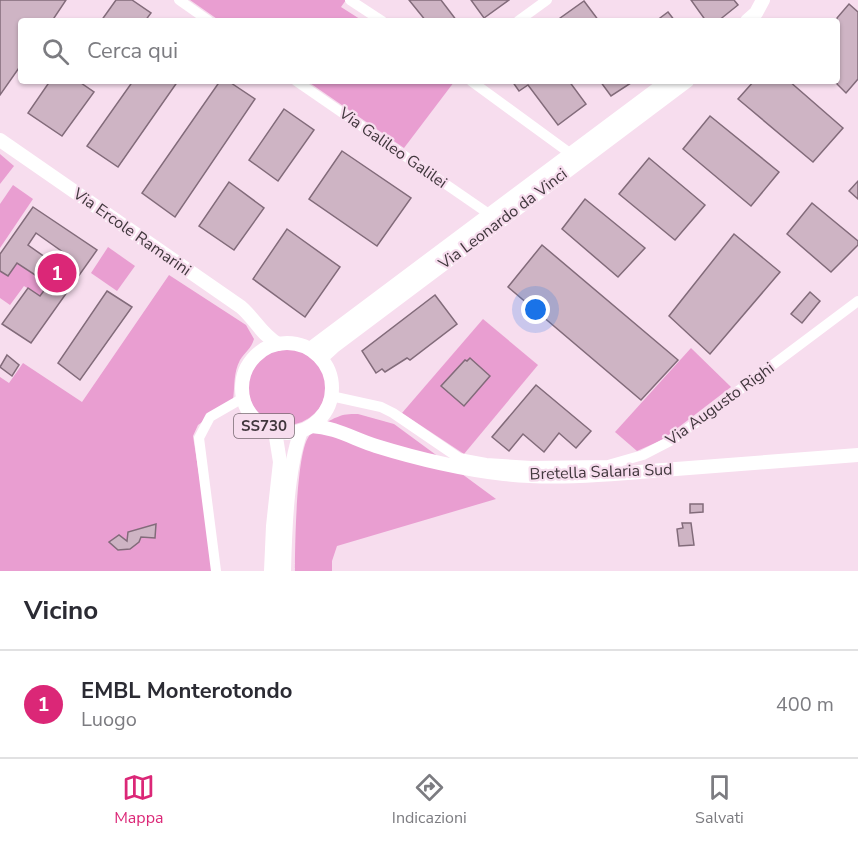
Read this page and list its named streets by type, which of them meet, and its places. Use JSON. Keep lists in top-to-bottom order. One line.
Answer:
{"streets":{"main road":["Via Leonardo da Vinci","Via Ercole Ramarini","SS730","Bretella Salaria Sud"],"street":["Via Galileo Galilei","Via Augusto Righi"]},"crossings":[["Via Galileo Galilei","Via Leonardo da Vinci"],["Via Leonardo da Vinci","Via Ercole Ramarini"],["Via Leonardo da Vinci","Via Augusto Righi"],["Via Leonardo da Vinci","SS730"],["Via Leonardo da Vinci","Bretella Salaria Sud"],["Via Ercole Ramarini","Via Augusto Righi"],["Via Ercole Ramarini","SS730"],["Via Ercole Ramarini","Bretella Salaria Sud"],["Via Augusto Righi","SS730"],["Via Augusto Righi","Bretella Salaria Sud"],["SS730","Bretella Salaria Sud"]],"page":{"search":"Cerca qui","pins":"1","heading":"Vicino","list":[{"mark":"1","name":"EMBL Monterotondo","note":"Luogo","value":"400 m"}],"nav":["Mappa","Indicazioni","Salvati"]}}
